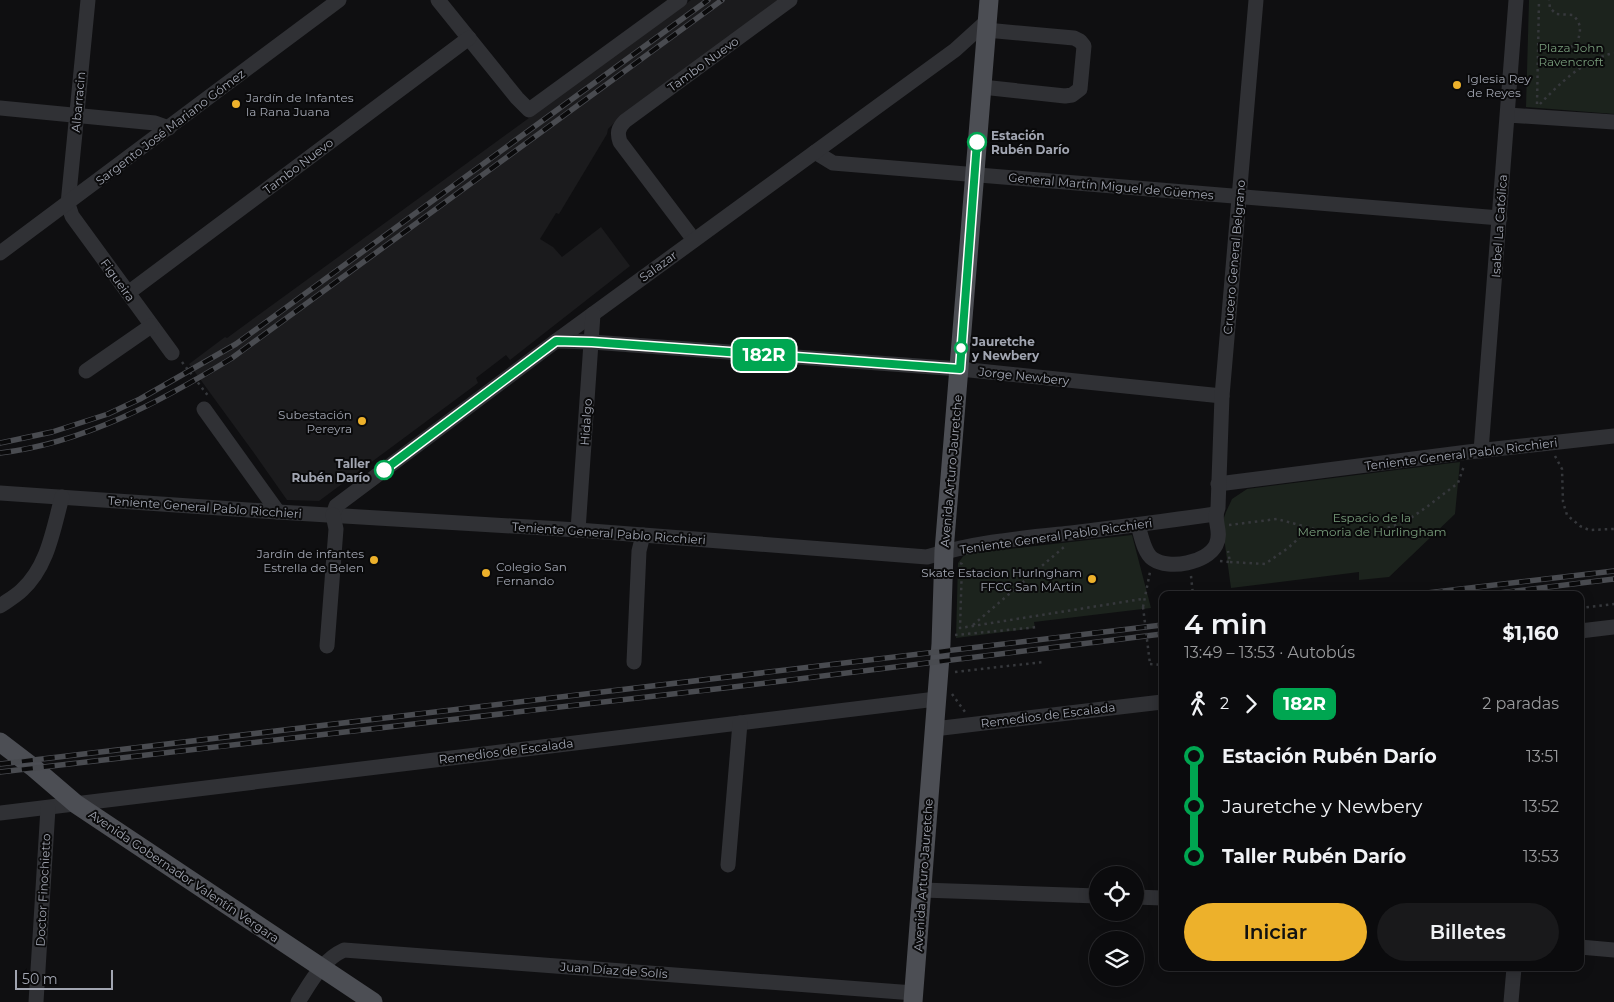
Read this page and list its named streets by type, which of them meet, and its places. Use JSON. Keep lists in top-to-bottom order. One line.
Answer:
{"streets":{"main road":["Avenida Arturo Jauretche","Avenida Gobernador Valentín Vergara"],"street":["Tambo Nuevo","Albarracin","Sargento José Mariano Gómez","General Martín Miguel de Güemes","Isabel La Católica","Crucero General Belgrano","Salazar","Figueira","Jorge Newbery","Hidalgo","Teniente General Pablo Ricchieri","Remedios de Escalada","Doctor Finochietto","Juan Díaz de Solís"]},"crossings":[["Tambo Nuevo","Salazar"],["Tambo Nuevo","Figueira"],["Albarracin","Sargento José Mariano Gómez"],["Albarracin","Figueira"],["Sargento José Mariano Gómez","Figueira"],["General Martín Miguel de Güemes","Isabel La Católica"],["General Martín Miguel de Güemes","Crucero General Belgrano"],["General Martín Miguel de Güemes","Salazar"],["General Martín Miguel de Güemes","Avenida Arturo Jauretche"],["Isabel La Católica","Teniente General Pablo Ricchieri"],["Crucero General Belgrano","Jorge Newbery"],["Crucero General Belgrano","Teniente General Pablo Ricchieri"],["Salazar","Jorge Newbery"],["Salazar","Hidalgo"],["Salazar","Teniente General Pablo Ricchieri"],["Salazar","Avenida Arturo Jauretche"],["Jorge Newbery","Hidalgo"],["Jorge Newbery","Avenida Arturo Jauretche"],["Hidalgo","Teniente General Pablo Ricchieri"],["Teniente General Pablo Ricchieri","Avenida Arturo Jauretche"],["Avenida Arturo Jauretche","Remedios de Escalada"],["Avenida Arturo Jauretche","Juan Díaz de Solís"],["Remedios de Escalada","Avenida Gobernador Valentín Vergara"],["Remedios de Escalada","Doctor Finochietto"],["Avenida Gobernador Valentín Vergara","Juan Díaz de Solís"]],"parks":["Plaza John Ravencroft","Espacio de la Memoria de Hurlingham"],"places":["Iglesia Rey de Reyes","Jardín de Infantes la Rana Juana","Estación Rubén Darío","Jauretche y Newbery","Subestación Pereyra","Taller Rubén Darío","Jardín de infantes Estrella de Belen","Colegio San Fernando","Skate Estacion Hurlngham FFCC San MArtin"],"lines":["bus line 182R"],"scale_bar":"50 m","page":{"on_map":"182R","heading":["4 min","13:49 – 13:53 · Autobús","$1,160"],"legs":["2","182R","2 paradas"],"list":[{"name":"Estación Rubén Darío","value":"13:51"},{"name":"Jauretche y Newbery","value":"13:52"},{"name":"Taller Rubén Darío","value":"13:53"}],"buttons":["Iniciar","Billetes"],"scale":"50 m"}}
